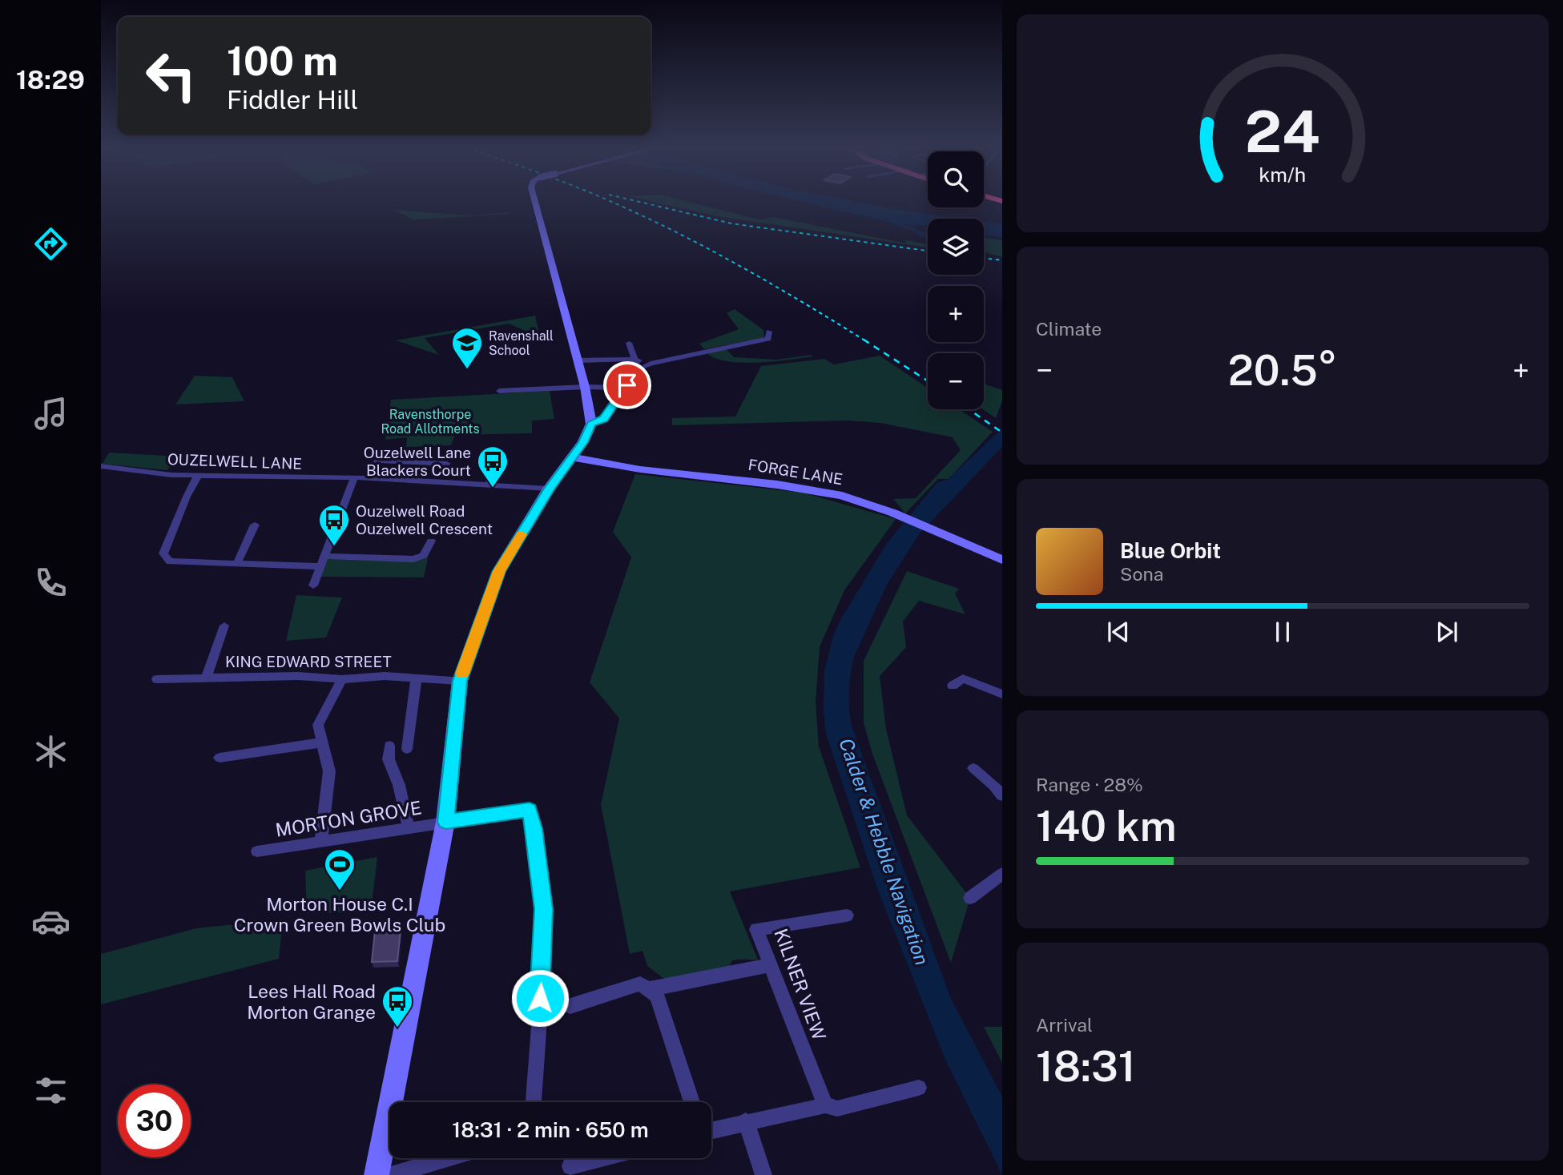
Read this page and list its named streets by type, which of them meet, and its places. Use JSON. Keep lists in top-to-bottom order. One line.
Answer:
{"streets":{"street":["OUZELWELL LANE","FORGE LANE","KING EDWARD STREET","MORTON GROVE","KILNER VIEW"]},"water":["Calder & Hebble Navigation"],"parks":["Ravensthorpe Road Allotments"],"places":{"school or university":["Ravenshall School"],"bus stop":["Ouzelwell Lane Blackers Court","Ouzelwell Road Ouzelwell Crescent","Lees Hall Road Morton Grange"],"sports":["Morton House C.I Crown Green Bowls Club"]},"page":{"tabs":"18:29","turn":["100 m","Fiddler Hill"],"map_buttons":["+","−"],"tile":["Climate",["Range · 28%","140 km"],["Arrival","18:31"]],"heat":["−","20.5°","+"],"song":["Blue Orbit","Sona"],"limit":"30","trip":"18:31 · 2 min · 650 m","gauge":["24","km/h"]}}
